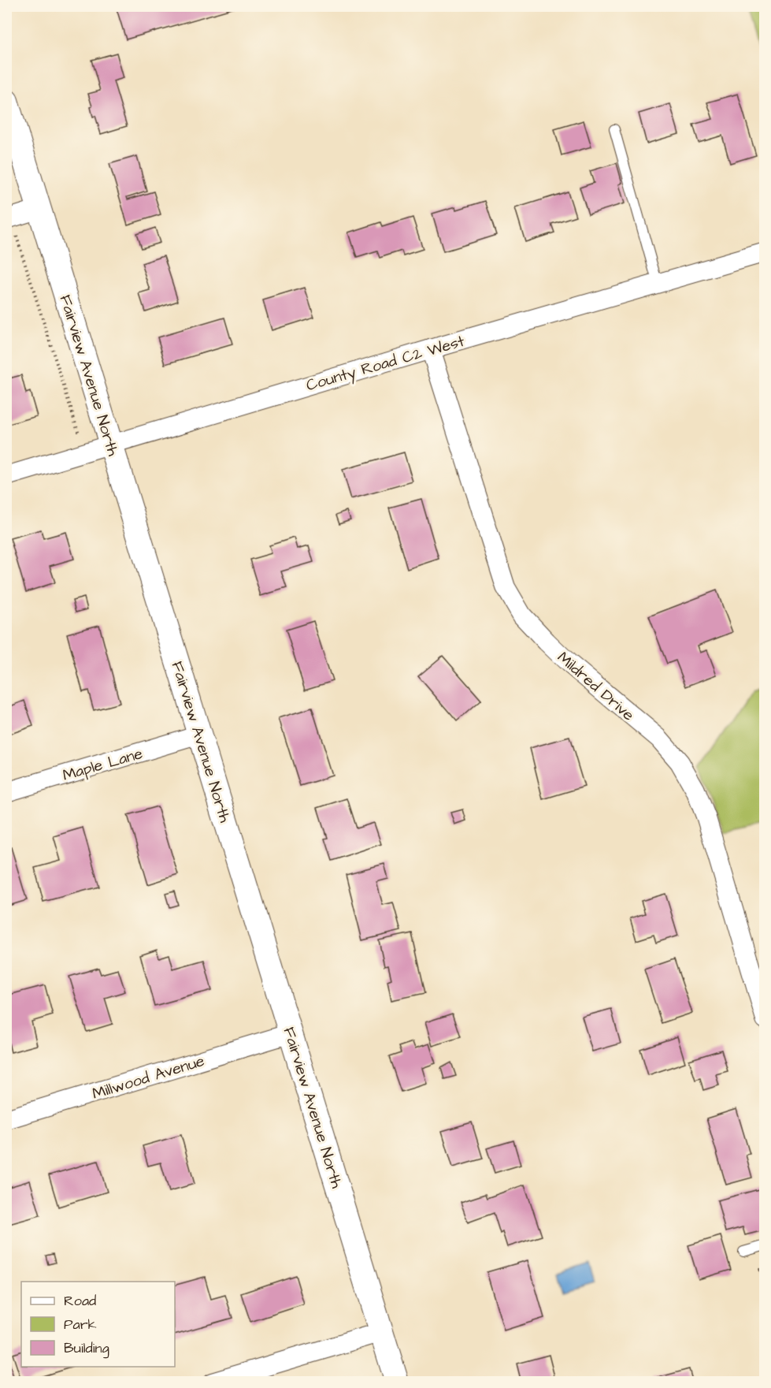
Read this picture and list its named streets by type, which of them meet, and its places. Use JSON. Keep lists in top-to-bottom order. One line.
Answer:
{"streets":{"street":["County Road C2 West","Fairview Avenue North","Mildred Drive","Maple Lane","Millwood Avenue"]},"crossings":[["County Road C2 West","Fairview Avenue North"],["County Road C2 West","Mildred Drive"],["Fairview Avenue North","Maple Lane"],["Fairview Avenue North","Millwood Avenue"]],"legend":["Road","Park","Building"]}
